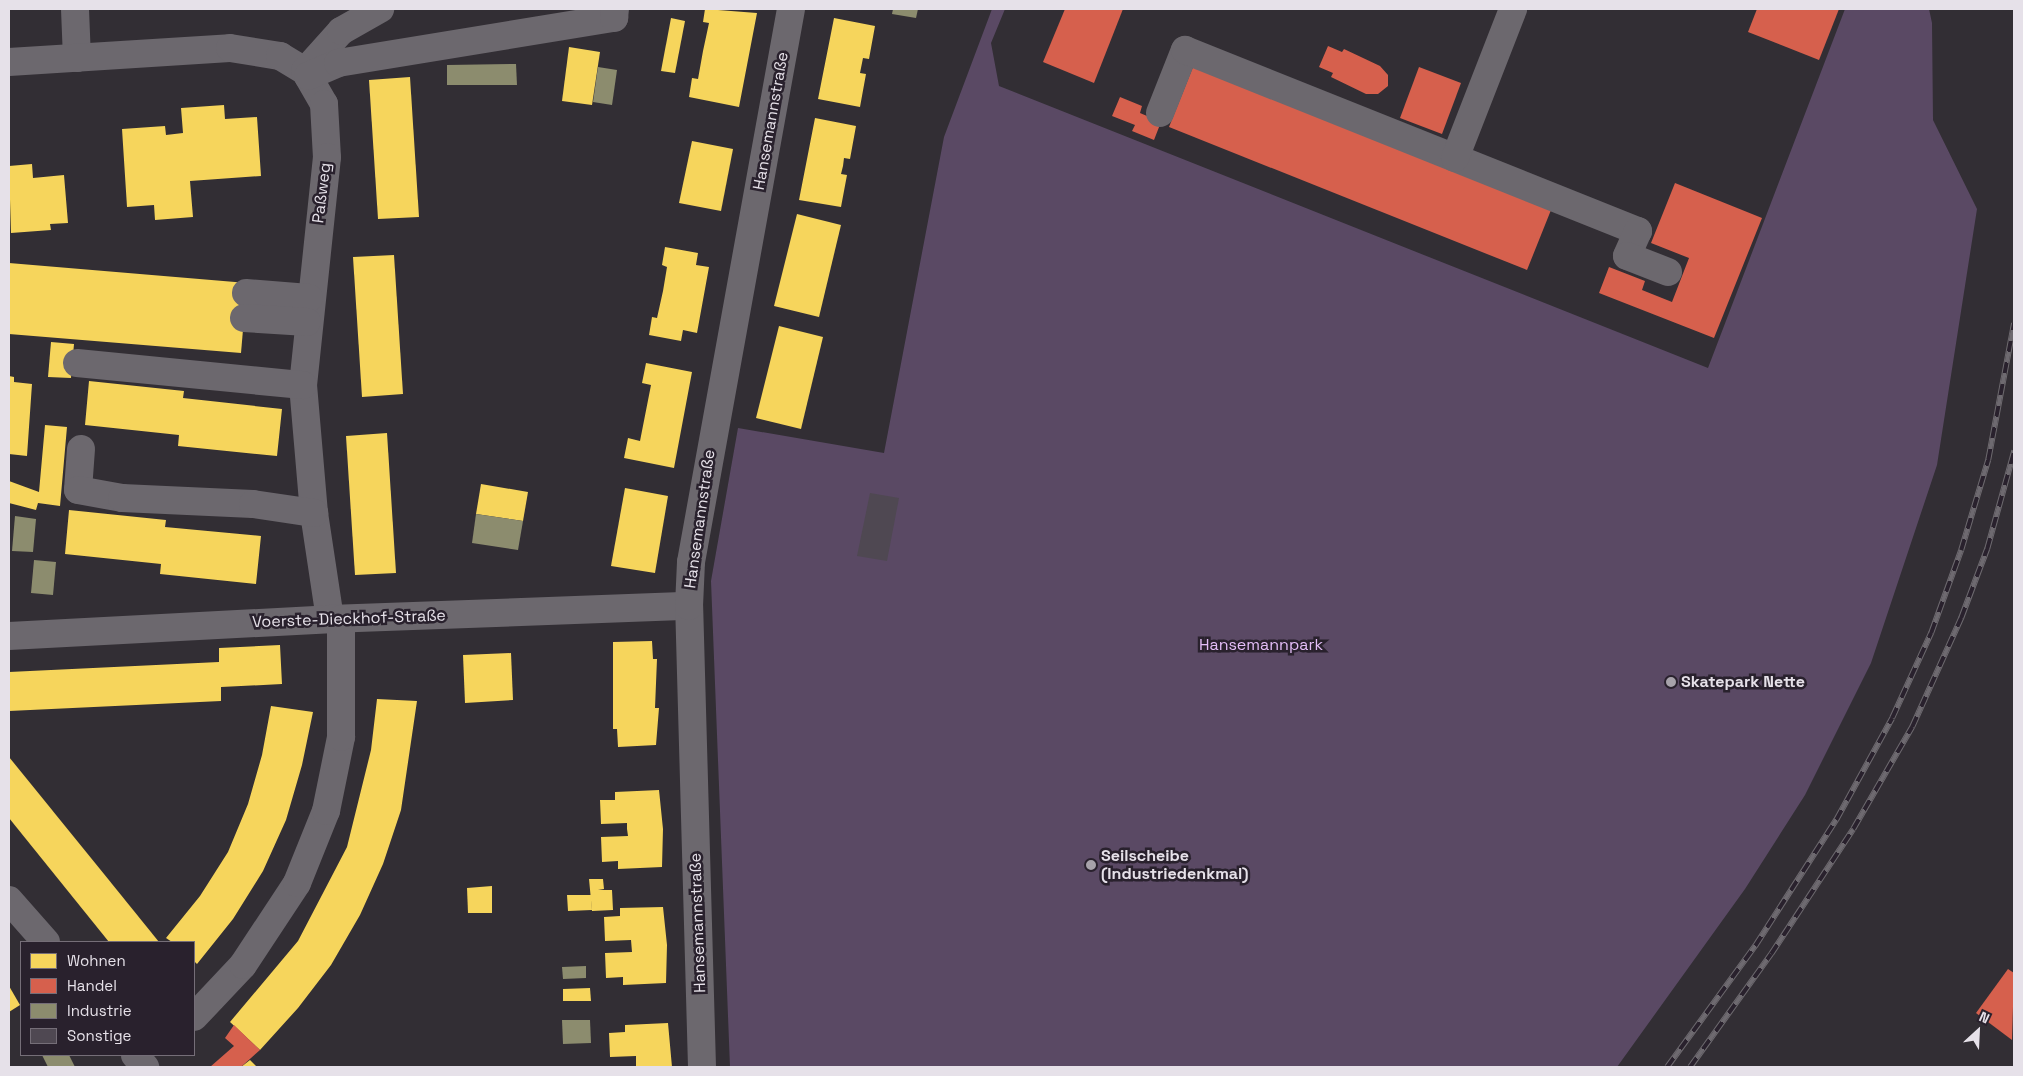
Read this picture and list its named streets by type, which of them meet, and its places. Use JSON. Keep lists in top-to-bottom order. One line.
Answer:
{"streets":{"street":["Hansemannstraße","Paßweg","Voerste-Dieckhof-Straße"]},"crossings":[["Hansemannstraße","Voerste-Dieckhof-Straße"],["Paßweg","Voerste-Dieckhof-Straße"]],"parks":["Hansemannpark"],"places":["Skatepark Nette","Seilscheibe (Industriedenkmal)"],"legend":["Wohnen","Handel","Industrie","Sonstige"],"north":"top right"}
